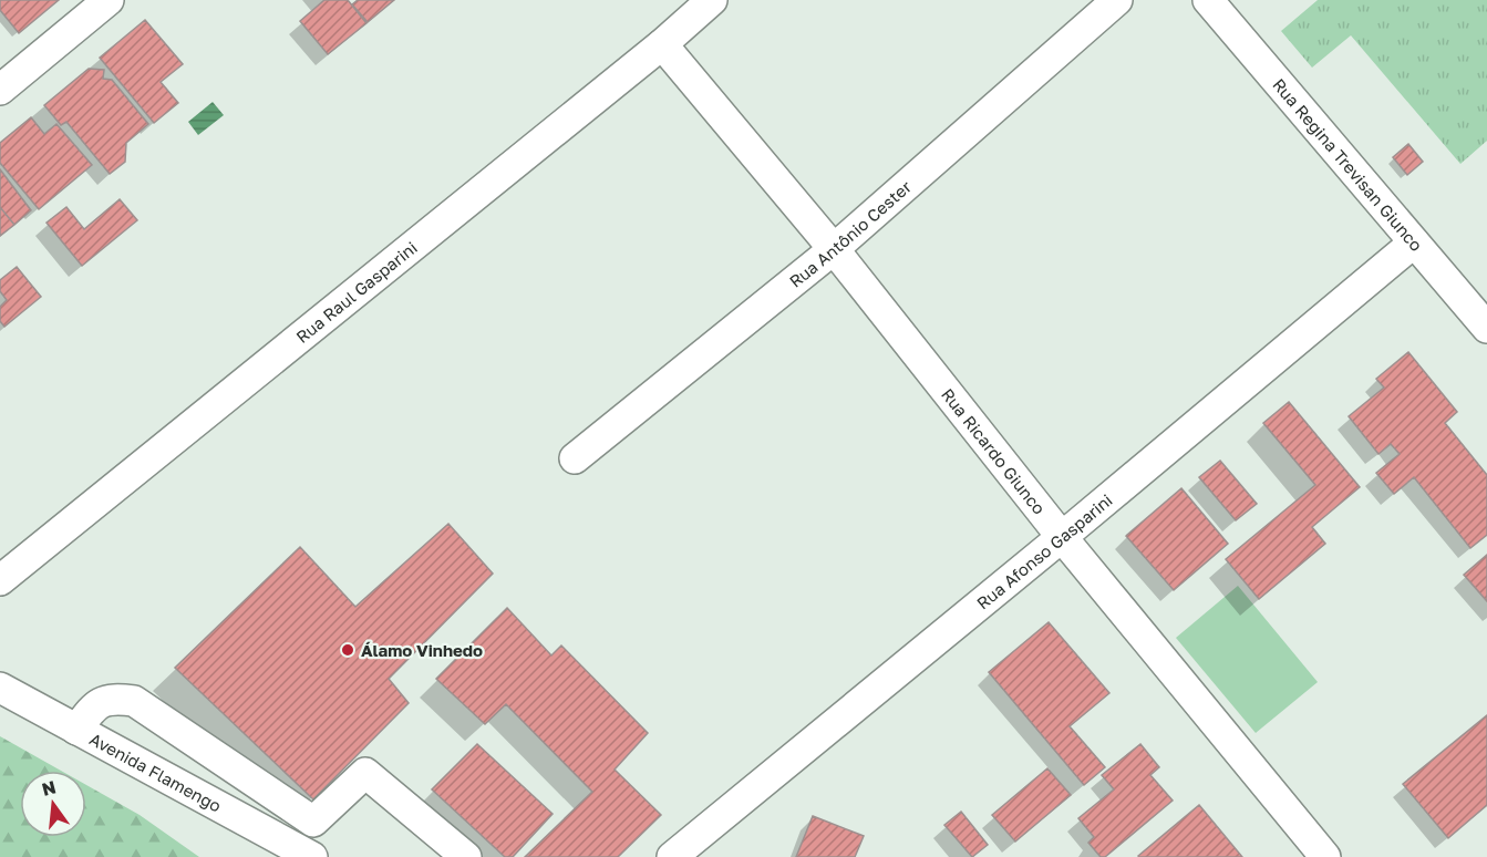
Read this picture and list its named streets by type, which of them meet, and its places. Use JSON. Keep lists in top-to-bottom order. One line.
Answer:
{"streets":{"street":["Rua Regina Trevisan Giunco","Rua Antônio Cester","Rua Raul Gasparini","Rua Ricardo Giunco","Rua Afonso Gasparini","Avenida Flamengo"]},"crossings":[["Rua Regina Trevisan Giunco","Rua Afonso Gasparini"],["Rua Antônio Cester","Rua Ricardo Giunco"],["Rua Raul Gasparini","Rua Ricardo Giunco"],["Rua Ricardo Giunco","Rua Afonso Gasparini"]],"places":["Álamo Vinhedo"],"north":"top"}
